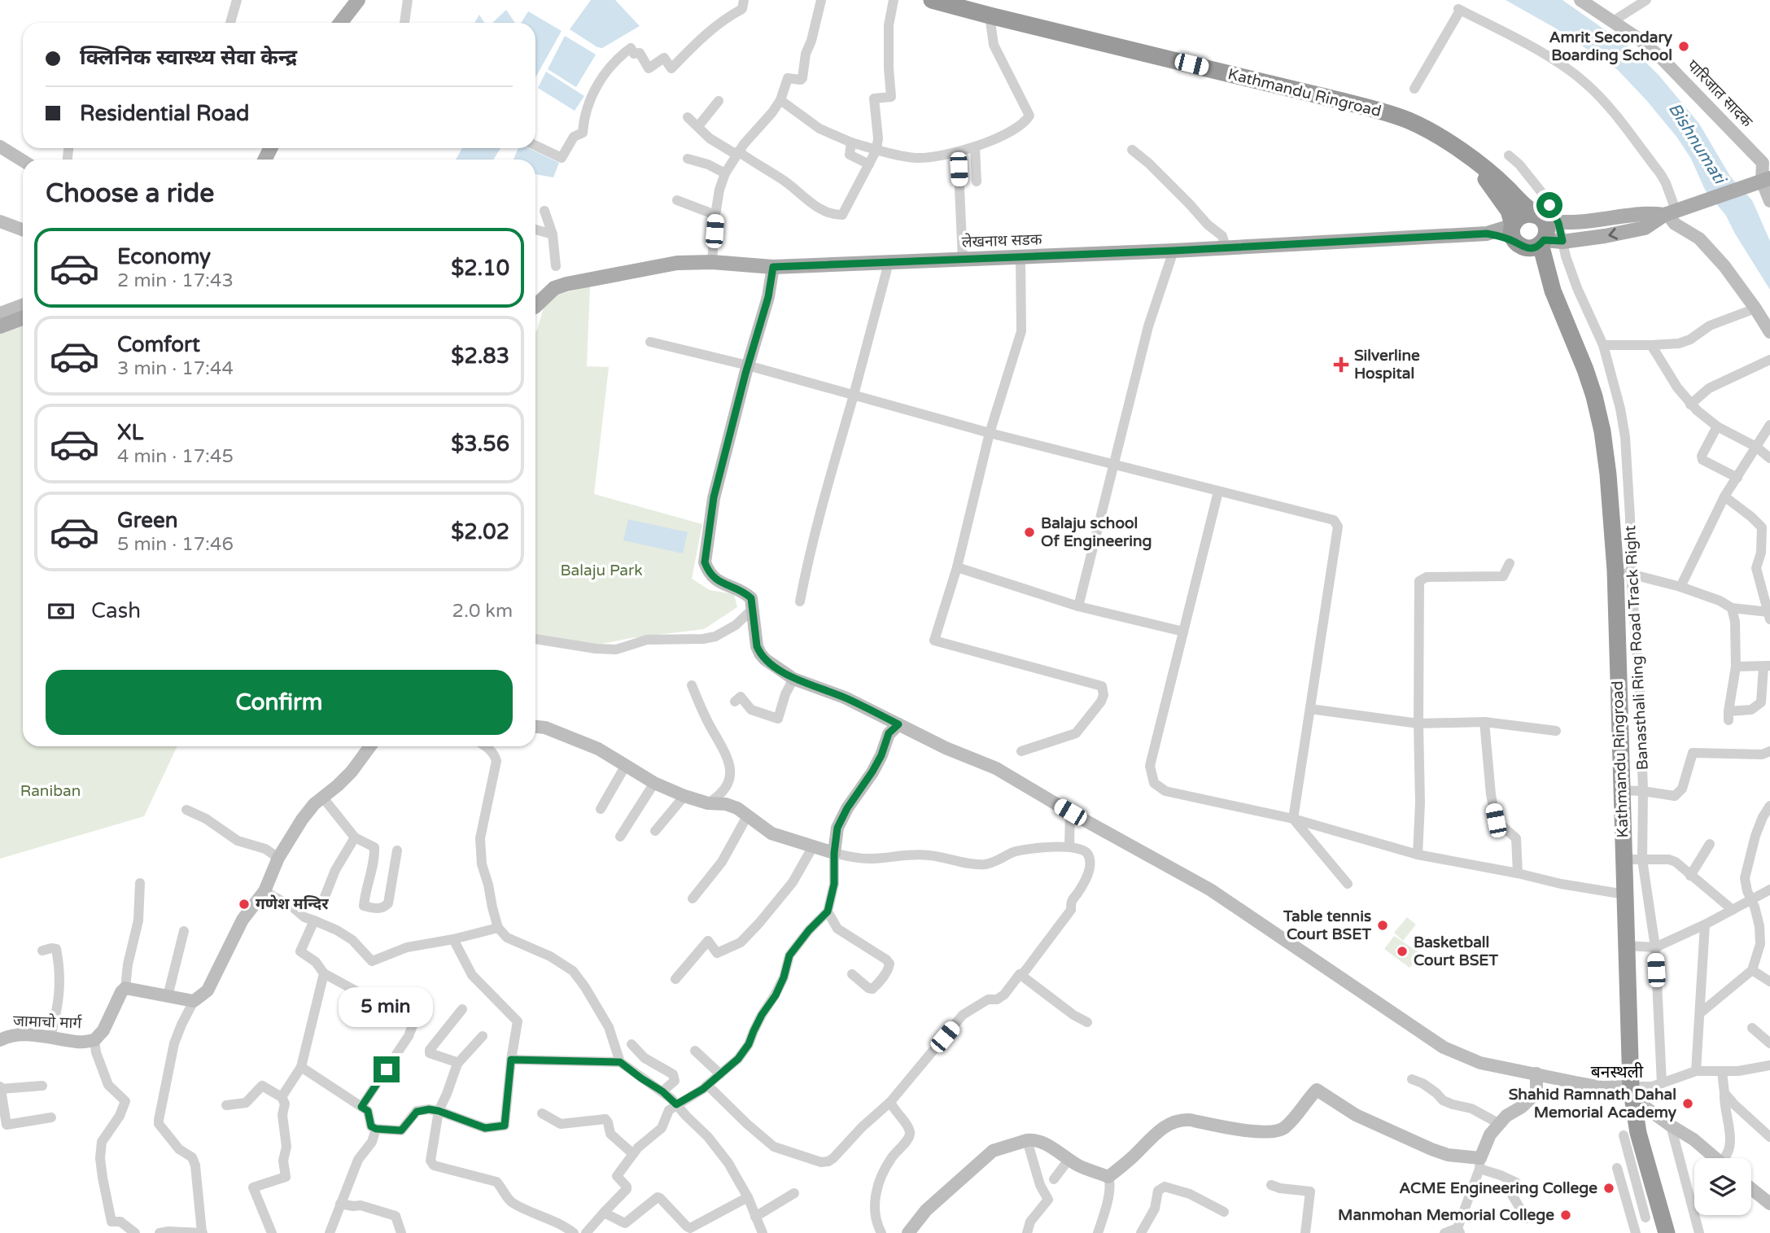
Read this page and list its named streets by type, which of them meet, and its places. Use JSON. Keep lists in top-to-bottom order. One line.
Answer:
{"streets":{"highway":["Kathmandu Ringroad"],"main road":["लेखनाथ सडक"],"street":["पारिजात सादक","Banasthali Ring Road Track Right","जामाचो मार्ग"]},"crossings":[["Kathmandu Ringroad","लेखनाथ सडक"],["Kathmandu Ringroad","Banasthali Ring Road Track Right"],["लेखनाथ सडक","Banasthali Ring Road Track Right"]],"districts":["बनस्थली"],"water":["Bishnumati"],"parks":["Balaju Park","Raniban"],"places":{"other":["Amrit Secondary Boarding School","Balaju school Of Engineering","गणेश मन्दिर","Table tennis Court BSET","Basketball Court BSET","Shahid Ramnath Dahal Memorial Academy","ACME Engineering College","Manmohan Memorial College"],"health":["Silverline Hospital"]},"page":{"banner":["क्लिनिक स्वास्थ्य सेवा केन्द्र","Residential Road"],"heading":"Choose a ride","list":[{"name":"Economy","note":"2 min · 17:43","value":"$2.10"},{"name":"Comfort","note":"3 min · 17:44","value":"$2.83"},{"name":"XL","note":"4 min · 17:45","value":"$3.56"},{"name":"Green","note":"5 min · 17:46","value":"$2.02"}],"pay":["Cash","2.0 km"],"buttons":"Confirm","bubble":"5 min"}}
